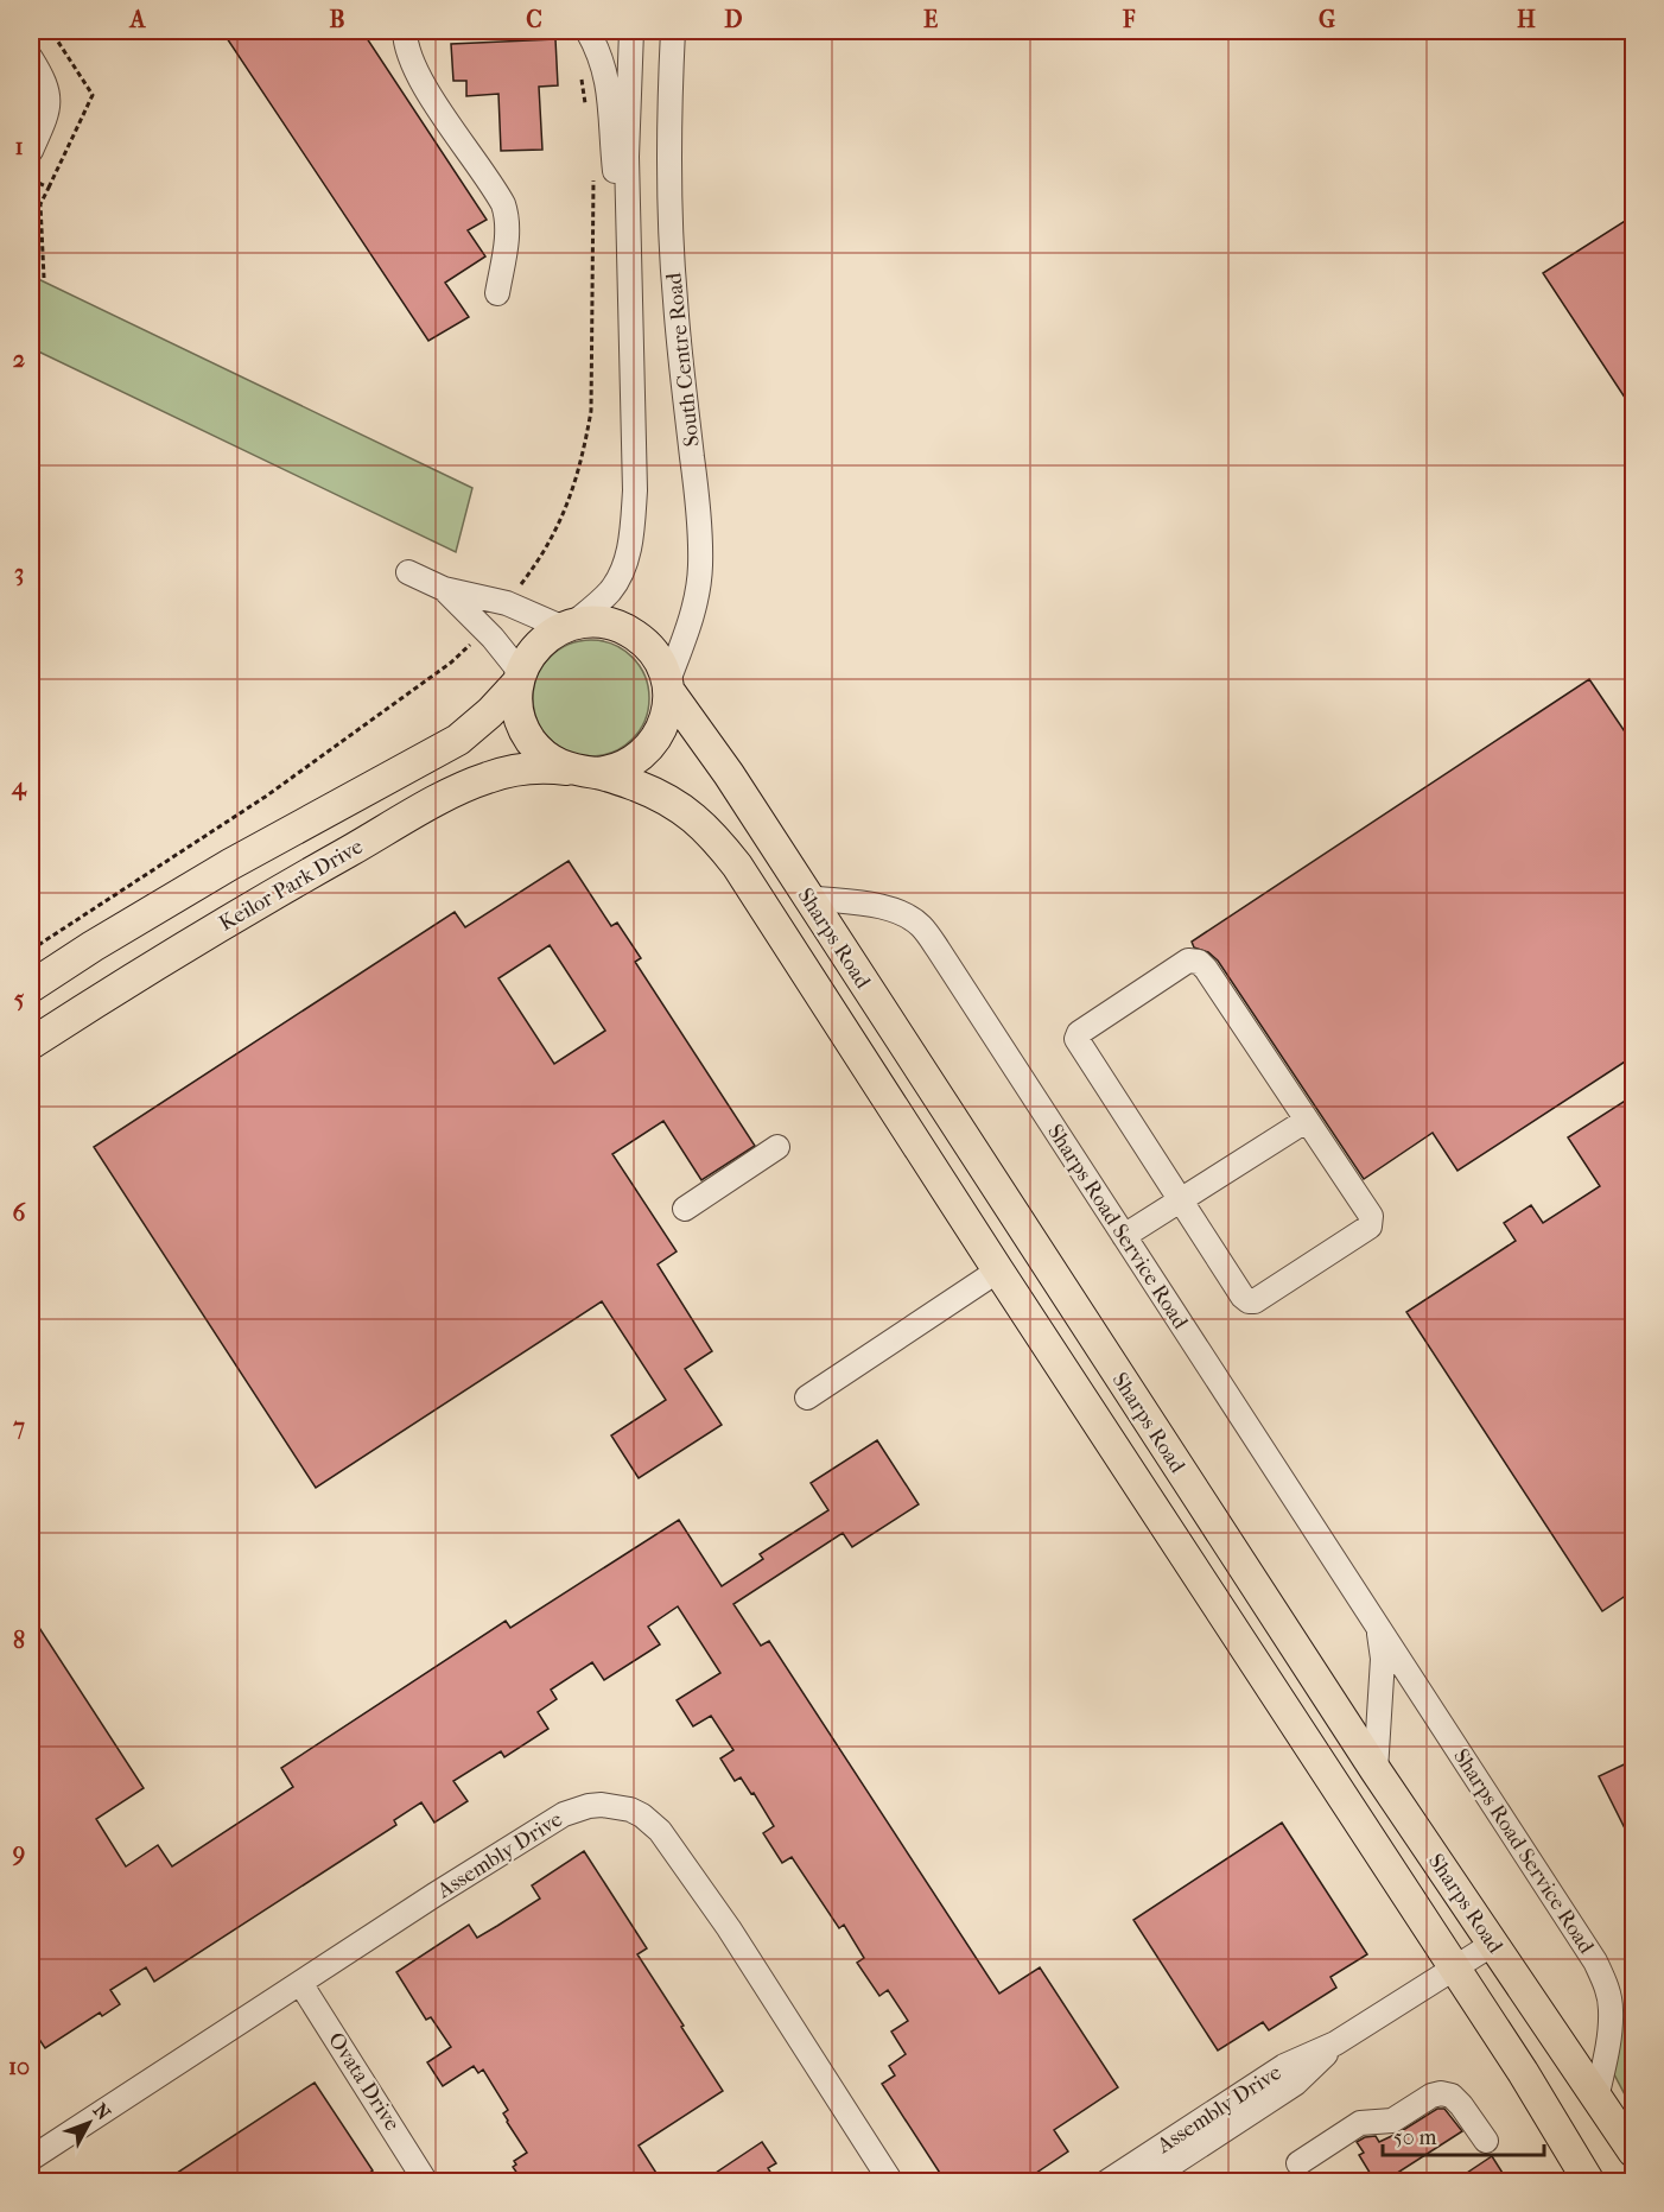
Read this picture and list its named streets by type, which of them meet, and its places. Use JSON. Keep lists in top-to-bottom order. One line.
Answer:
{"streets":{"main road":["Keilor Park Drive","Sharps Road"],"street":["South Centre Road","Sharps Road Service Road","Assembly Drive","Ovata Drive"]},"crossings":[["South Centre Road","Keilor Park Drive"],["South Centre Road","Sharps Road"],["Keilor Park Drive","Sharps Road"],["Sharps Road","Sharps Road Service Road"],["Sharps Road","Assembly Drive"],["Assembly Drive","Ovata Drive"]],"scale_bar":"50 m","north":"top right","grid":{"columns":["A","B","C","D","E","F","G","H"],"rows":["1","2","3","4","5","6","7","8","9","10"]}}
